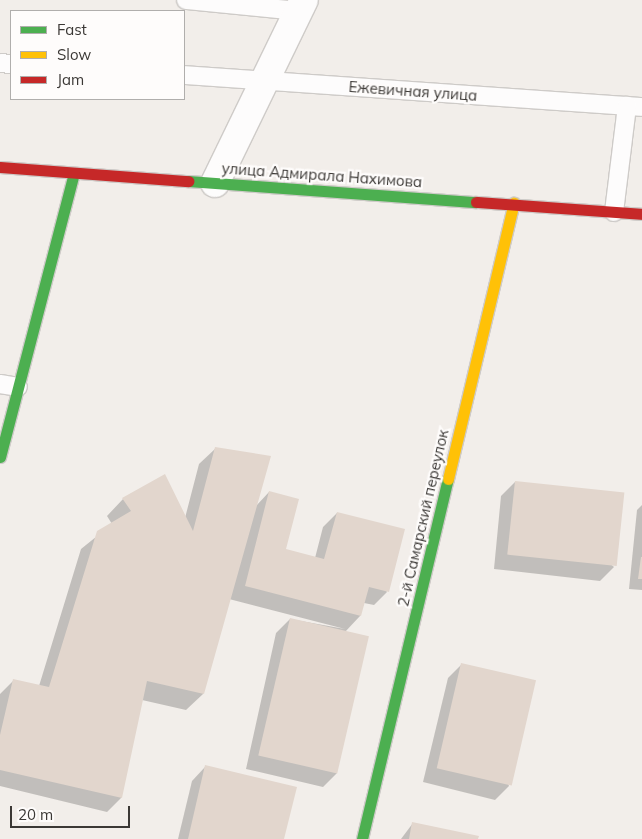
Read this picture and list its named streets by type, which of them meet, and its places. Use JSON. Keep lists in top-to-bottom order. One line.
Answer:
{"streets":{"street":["улица Адмирала Нахимова","2-й Самарский переулок"],"lane":["Ежевичная улица"]},"crossings":[["улица Адмирала Нахимова","2-й Самарский переулок"]],"legend":["Fast","Slow","Jam"],"scale_bar":"20 m"}
